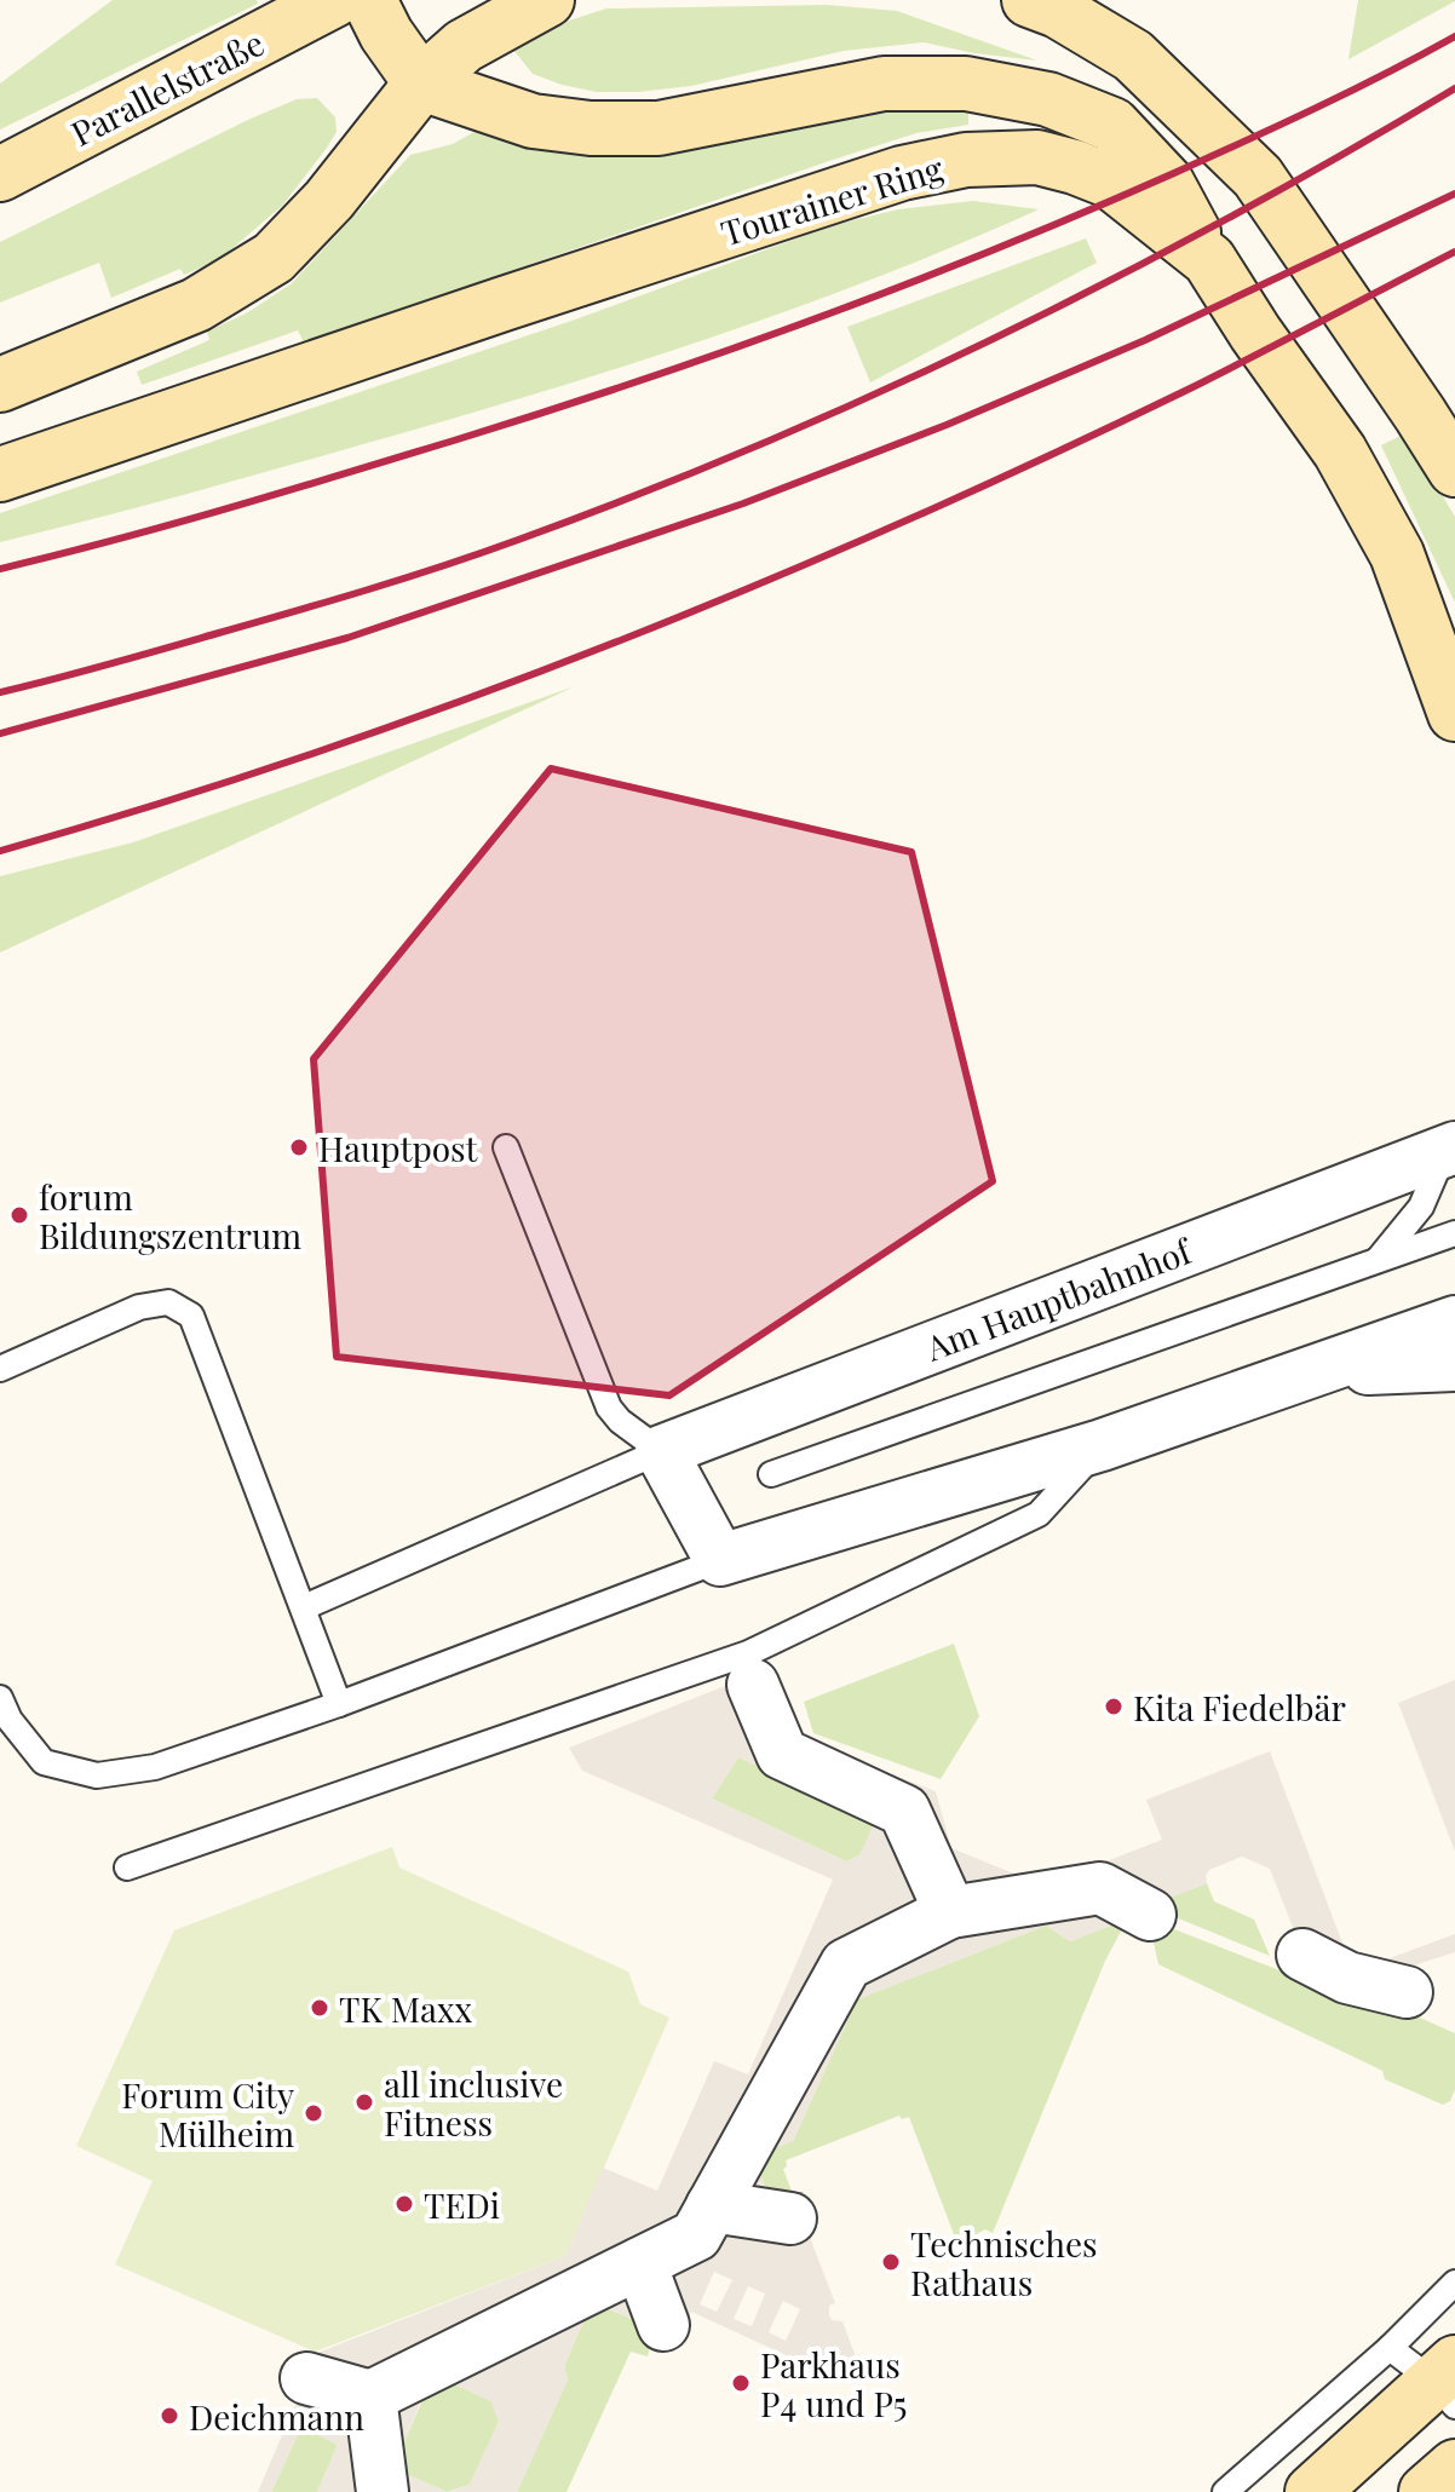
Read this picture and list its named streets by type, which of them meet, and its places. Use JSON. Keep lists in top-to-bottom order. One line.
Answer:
{"streets":{"main road":["Parallelstraße","Tourainer Ring"],"street":["Am Hauptbahnhof"]},"places":["Hauptpost","forum Bildungszentrum","Kita Fiedelbär","TK Maxx","all inclusive Fitness","Forum City Mülheim","TEDi","Technisches Rathaus","Parkhaus P4 und P5","Deichmann"]}
